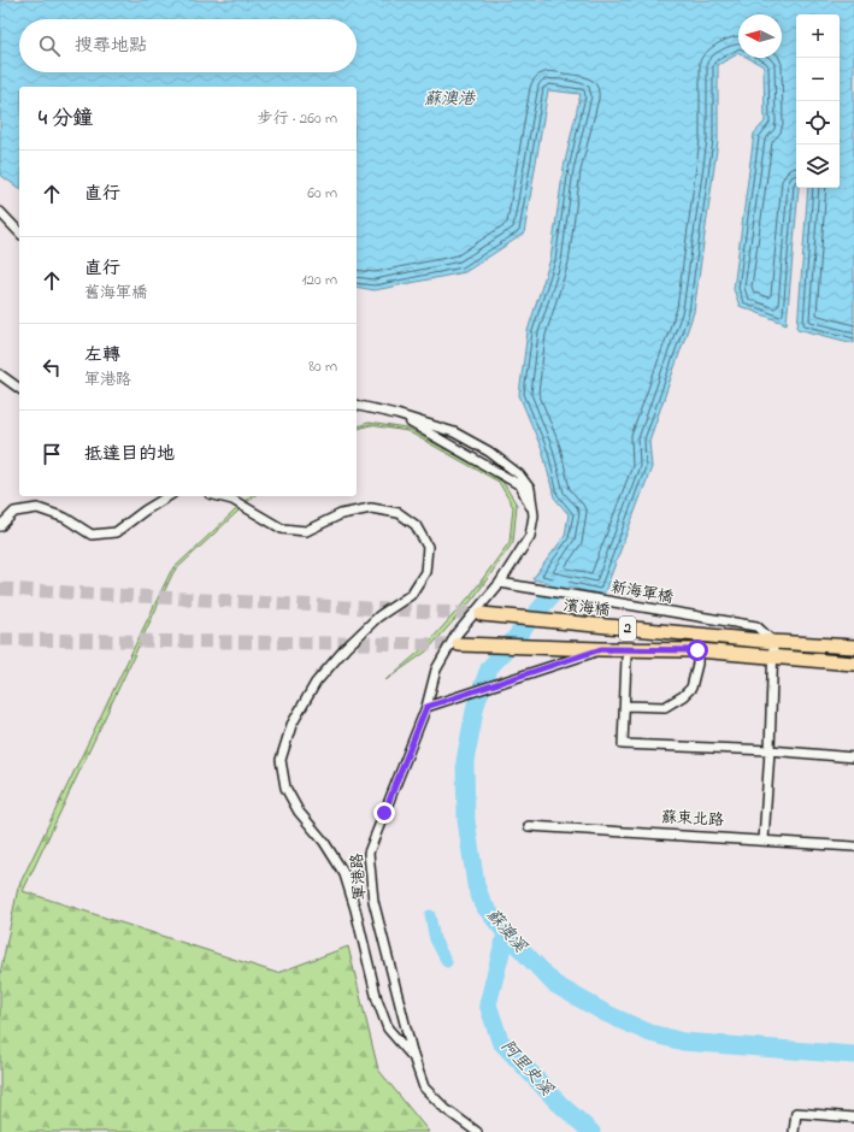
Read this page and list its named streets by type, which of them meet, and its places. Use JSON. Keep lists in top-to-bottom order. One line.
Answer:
{"streets":{"main road":["濱海橋","2"],"street":["新海軍橋","蘇東北路","軍港路"]},"crossings":[["新海軍橋","濱海橋"],["新海軍橋","2"],["新海軍橋","軍港路"],["濱海橋","2"]],"water":["蘇澳港","蘇澳溪","阿里史溪"],"north":"left","page":{"map_buttons":["+","−"],"search":"搜尋地點","heading":["4 分鐘","步行 · 260 m"],"list":[["直行","60 m"],["直行","舊海軍橋","120 m"],["左轉","軍港路","80 m"],"抵達目的地"]}}
